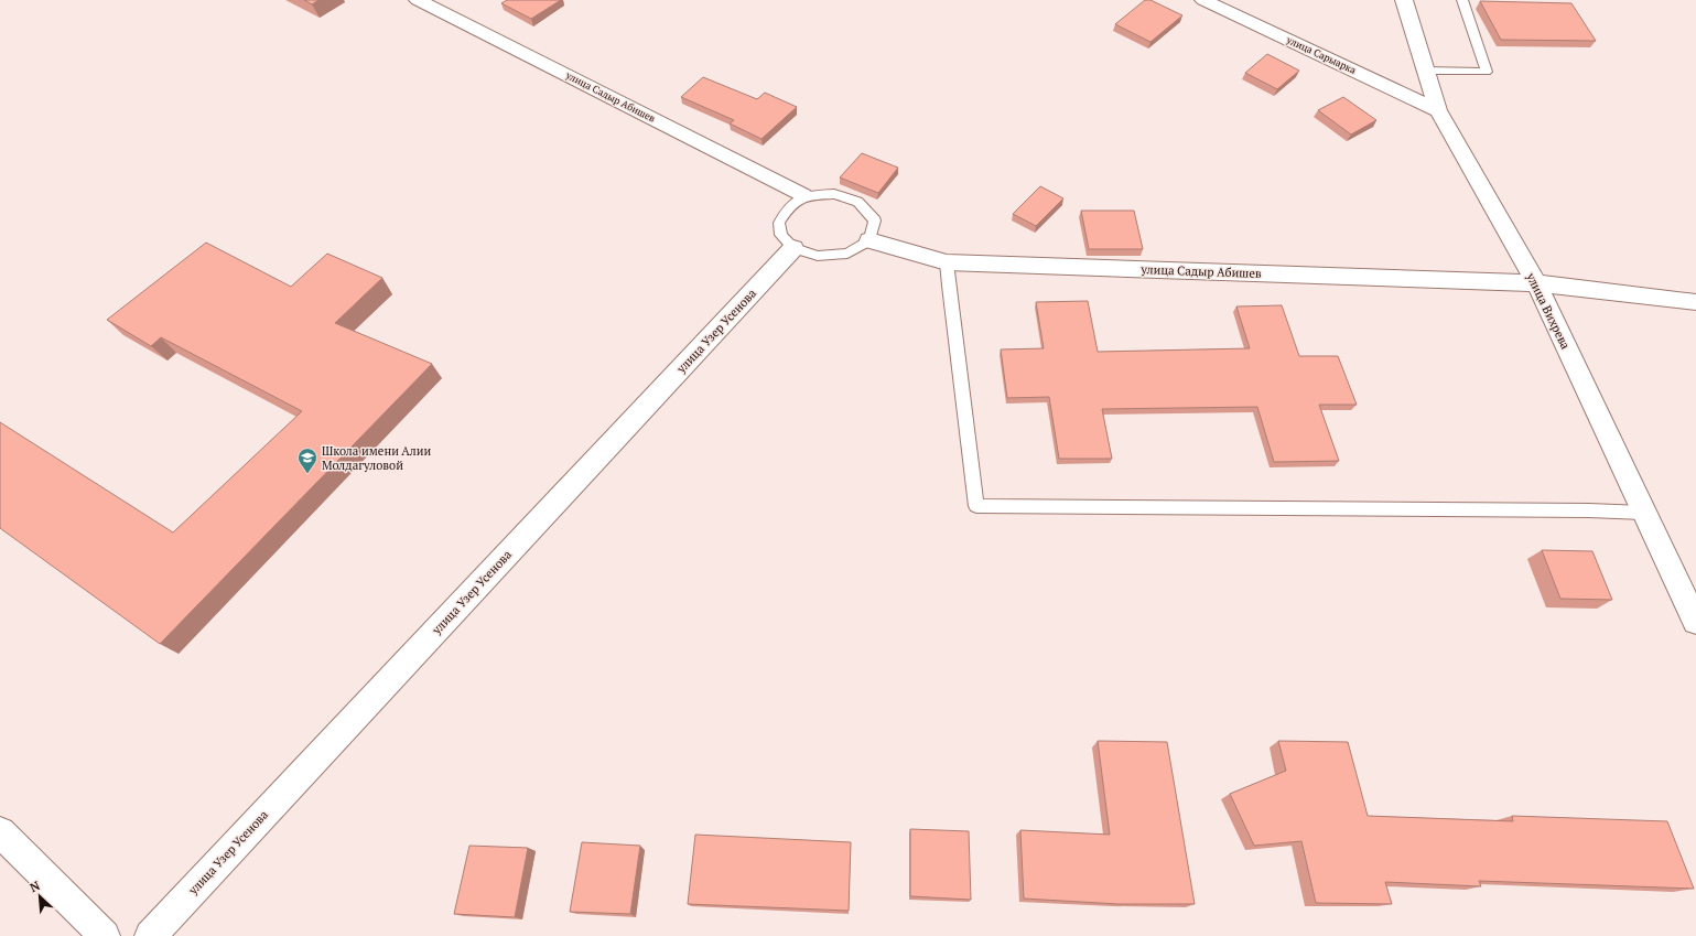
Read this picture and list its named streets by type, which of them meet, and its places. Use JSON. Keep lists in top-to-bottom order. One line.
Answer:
{"streets":{"street":["улица Сарыарка","улица Садыр Абишев","улица Вихрева","улица Узер Усенова"]},"crossings":[["улица Сарыарка","улица Вихрева"],["улица Садыр Абишев","улица Вихрева"],["улица Садыр Абишев","улица Узер Усенова"]],"places":{"school or university":["Школа имени Алии Молдагуловой"]},"north":"top left"}
